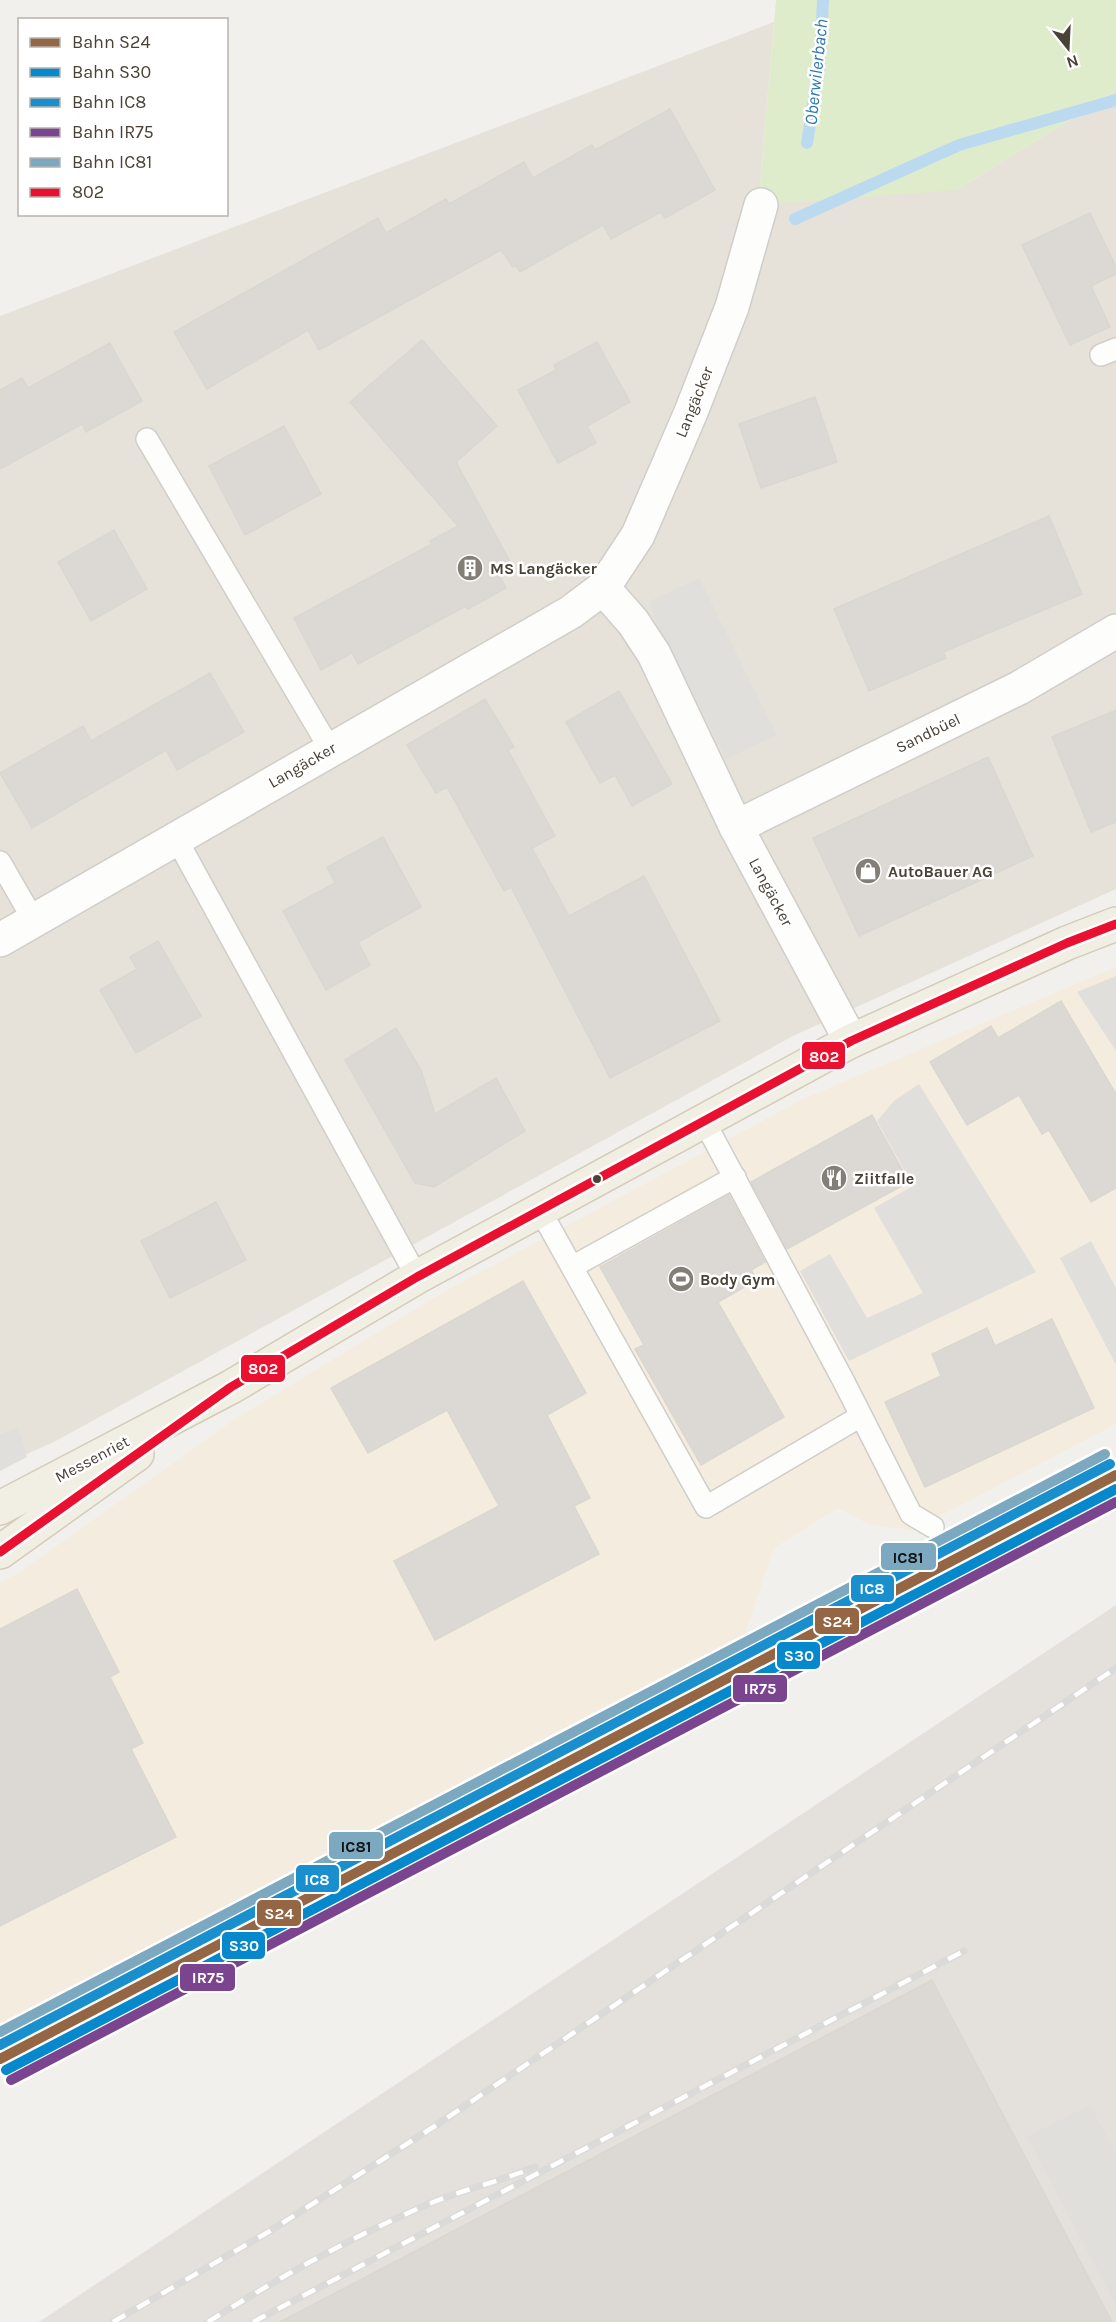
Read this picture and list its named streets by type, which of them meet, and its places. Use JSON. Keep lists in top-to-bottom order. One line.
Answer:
{"streets":{"main road":["Messenriet"],"street":["Langäcker","Sandbüel"]},"crossings":[["Langäcker","Sandbüel"],["Langäcker","Messenriet"]],"water":["Oberwilerbach"],"places":{"building":["MS Langäcker"],"shop":["AutoBauer AG"],"restaurant":["Ziitfalle"],"sports":["Body Gym"]},"lines":["transit line 802","rail line IC81","rail line IC8","rail line S24","rail line S30","rail line IR75"],"legend":["Bahn S24","Bahn S30","Bahn IC8","Bahn IR75","Bahn IC81","802"],"north":"bottom"}
